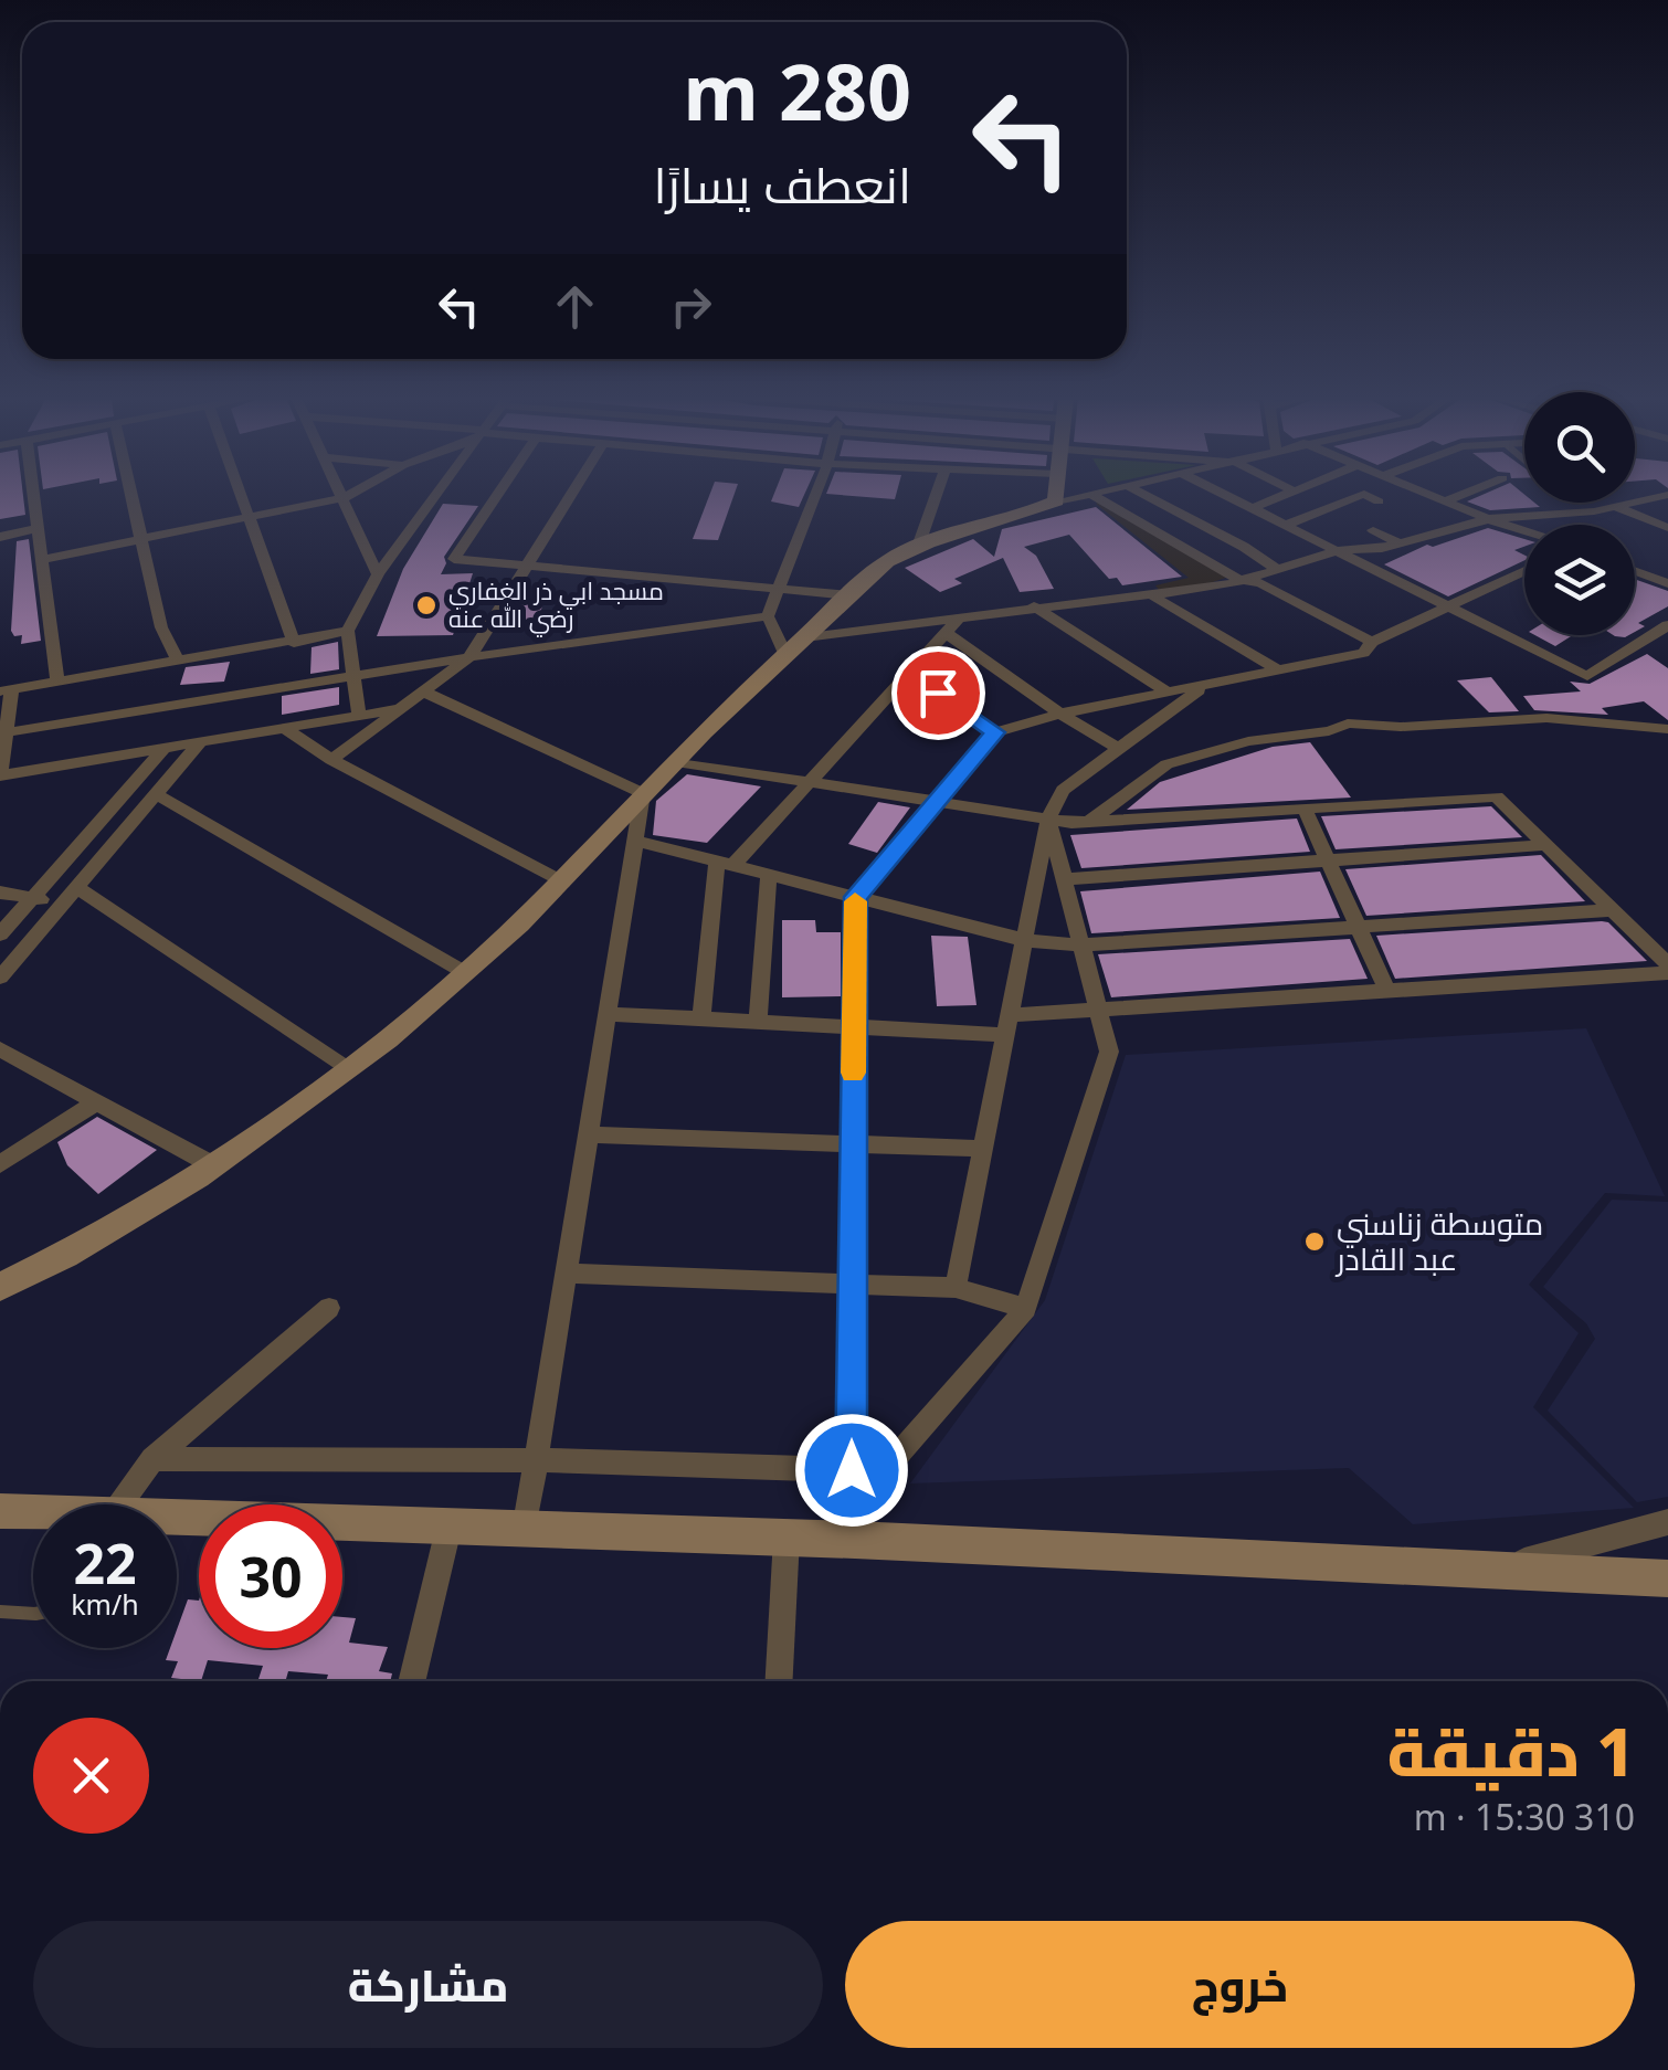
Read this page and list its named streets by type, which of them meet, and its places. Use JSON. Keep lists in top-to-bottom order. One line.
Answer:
{"places":["مسجد ابي ذر الغفاري رضي الله عنه","متوسطة زناسني عبد القادر"],"page":{"turn":["280 m","انعطف يسارًا"],"speed":"22 km/h","limit":"30","heading":["1 دقيقة","310 m · 15:30"],"buttons":["خروج","مشاركة"]}}
